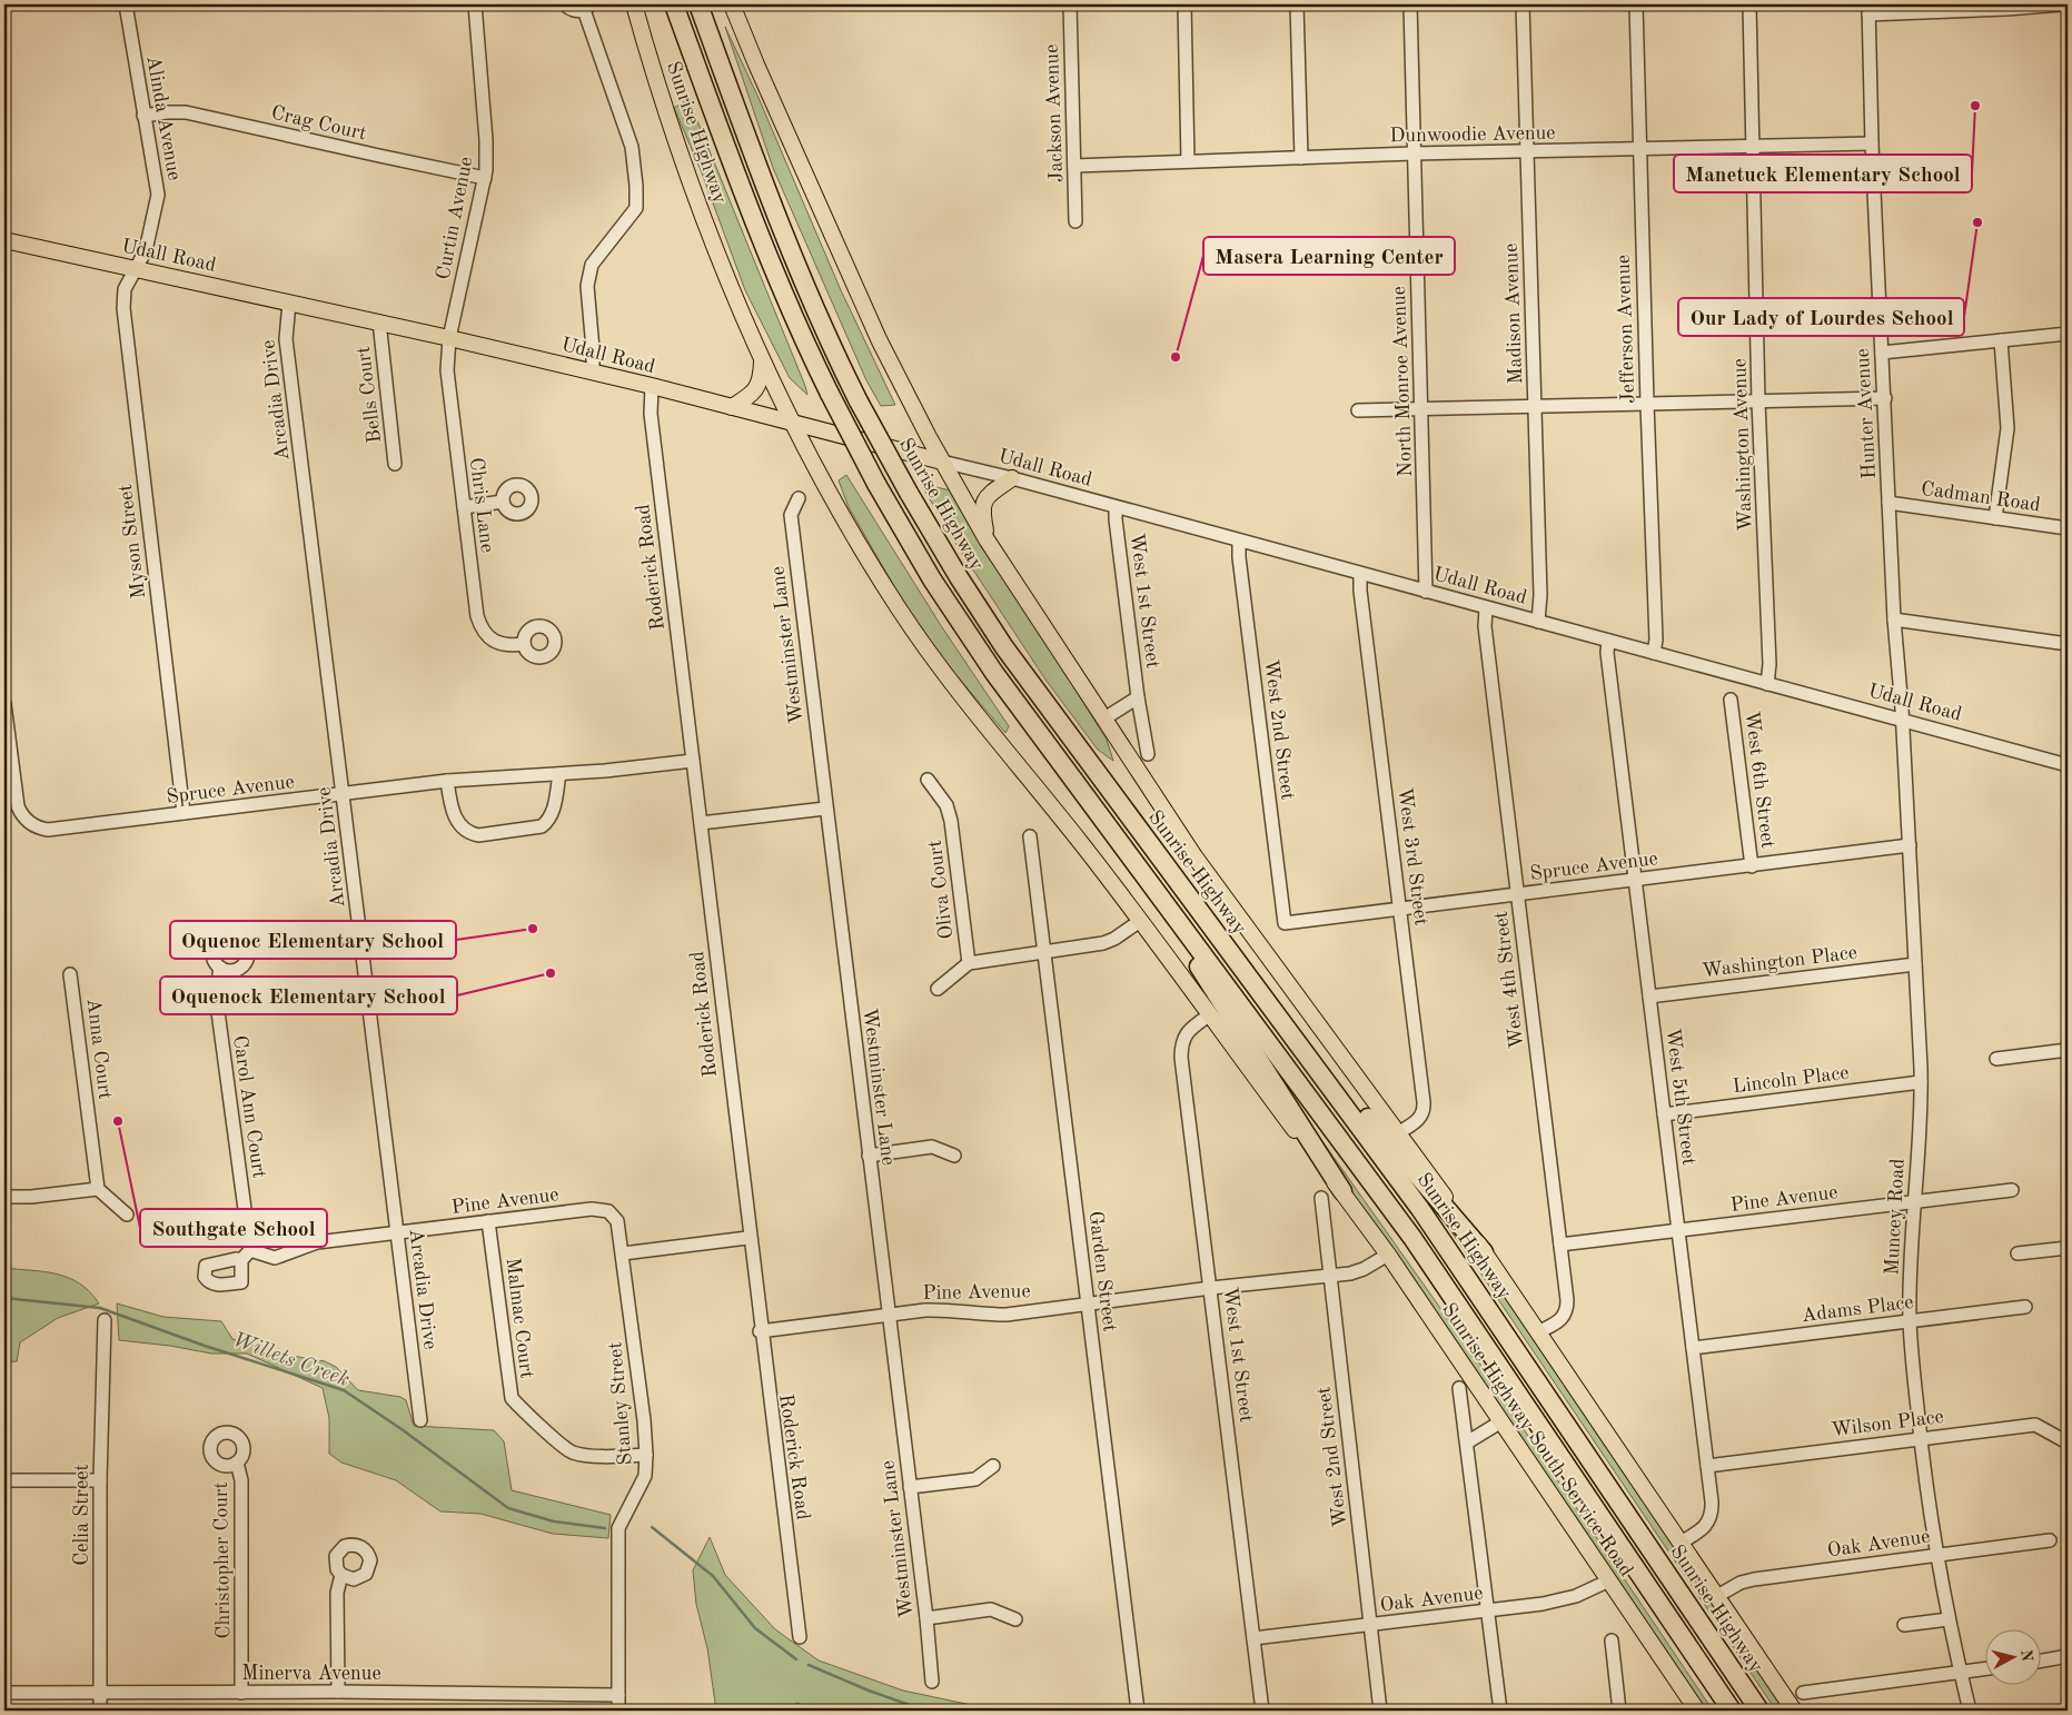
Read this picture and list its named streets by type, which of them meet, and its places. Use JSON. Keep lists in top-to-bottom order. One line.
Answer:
{"streets":{"highway":["Sunrise Highway"],"main road":["Udall Road","Sunrise Highway South Service Road"],"street":["Jackson Avenue","Alinda Avenue","Crag Court","Dunwoodie Avenue","Curtin Avenue","Madison Avenue","Jefferson Avenue","North Monroe Avenue","Bells Court","Arcadia Drive","Hunter Avenue","Washington Avenue","Cadman Road","Chris Lane","Myson Street","Roderick Road","West 1st Street","Westminster Lane","West 2nd Street","West 6th Street","Spruce Avenue","West 3rd Street","Oliva Court","Washington Place","West 4th Street","Anna Court","Lincoln Place","West 5th Street","Carol Ann Court","Pine Avenue","Muncey Road","Garden Street","Adams Place","Malmac Court","Stanley Street","Wilson Place","Celia Street","Oak Avenue","Christopher Court","Minerva Avenue"]},"crossings":[["Jackson Avenue","Dunwoodie Avenue"],["Alinda Avenue","Crag Court"],["Alinda Avenue","Udall Road"],["Alinda Avenue","Myson Street"],["Crag Court","Curtin Avenue"],["Sunrise Highway","Udall Road"],["Sunrise Highway","West 1st Street"],["Sunrise Highway","West 3rd Street"],["Sunrise Highway","West 4th Street"],["Sunrise Highway","West 5th Street"],["Sunrise Highway","Oak Avenue"],["Dunwoodie Avenue","Madison Avenue"],["Dunwoodie Avenue","Jefferson Avenue"],["Dunwoodie Avenue","North Monroe Avenue"],["Dunwoodie Avenue","Hunter Avenue"],["Dunwoodie Avenue","Washington Avenue"],["Curtin Avenue","Udall Road"],["Curtin Avenue","Chris Lane"],["Udall Road","Madison Avenue"],["Udall Road","Jefferson Avenue"],["Udall Road","North Monroe Avenue"],["Udall Road","Bells Court"],["Udall Road","Arcadia Drive"],["Udall Road","Hunter Avenue"],["Udall Road","Washington Avenue"],["Udall Road","Chris Lane"],["Udall Road","Myson Street"],["Udall Road","Roderick Road"],["Udall Road","West 1st Street"],["Udall Road","West 2nd Street"],["Udall Road","West 3rd Street"],["Udall Road","West 4th Street"],["Udall Road","West 5th Street"],["Udall Road","Muncey Road"],["Arcadia Drive","Spruce Avenue"],["Arcadia Drive","Pine Avenue"],["Hunter Avenue","Cadman Road"],["Hunter Avenue","Muncey Road"],["Myson Street","Spruce Avenue"],["Roderick Road","Spruce Avenue"],["Roderick Road","Pine Avenue"],["West 1st Street","Pine Avenue"],["West 1st Street","Oak Avenue"],["Westminster Lane","Pine Avenue"],["West 2nd Street","Spruce Avenue"],["West 2nd Street","Pine Avenue"],["West 2nd Street","Oak Avenue"],["West 6th Street","Spruce Avenue"],["Spruce Avenue","West 3rd Street"],["Spruce Avenue","West 4th Street"],["Spruce Avenue","West 5th Street"],["Spruce Avenue","Muncey Road"],["Washington Place","West 5th Street"],["Washington Place","Muncey Road"],["West 4th Street","Pine Avenue"],["Lincoln Place","West 5th Street"],["Lincoln Place","Muncey Road"],["West 5th Street","Pine Avenue"],["West 5th Street","Adams Place"],["West 5th Street","Wilson Place"],["Carol Ann Court","Pine Avenue"],["Pine Avenue","Muncey Road"],["Pine Avenue","Garden Street"],["Pine Avenue","Malmac Court"],["Pine Avenue","Stanley Street"],["Pine Avenue","Sunrise Highway South Service Road"],["Muncey Road","Adams Place"],["Muncey Road","Wilson Place"],["Muncey Road","Oak Avenue"],["Malmac Court","Stanley Street"],["Stanley Street","Minerva Avenue"],["Sunrise Highway South Service Road","Oak Avenue"],["Celia Street","Minerva Avenue"],["Christopher Court","Minerva Avenue"]],"water":["Willets Creek"],"places":["Manetuck Elementary School","Our Lady of Lourdes School","Masera Learning Center","Oquenoc Elementary School","Oquenock Elementary School","Southgate School"],"north":"right"}
